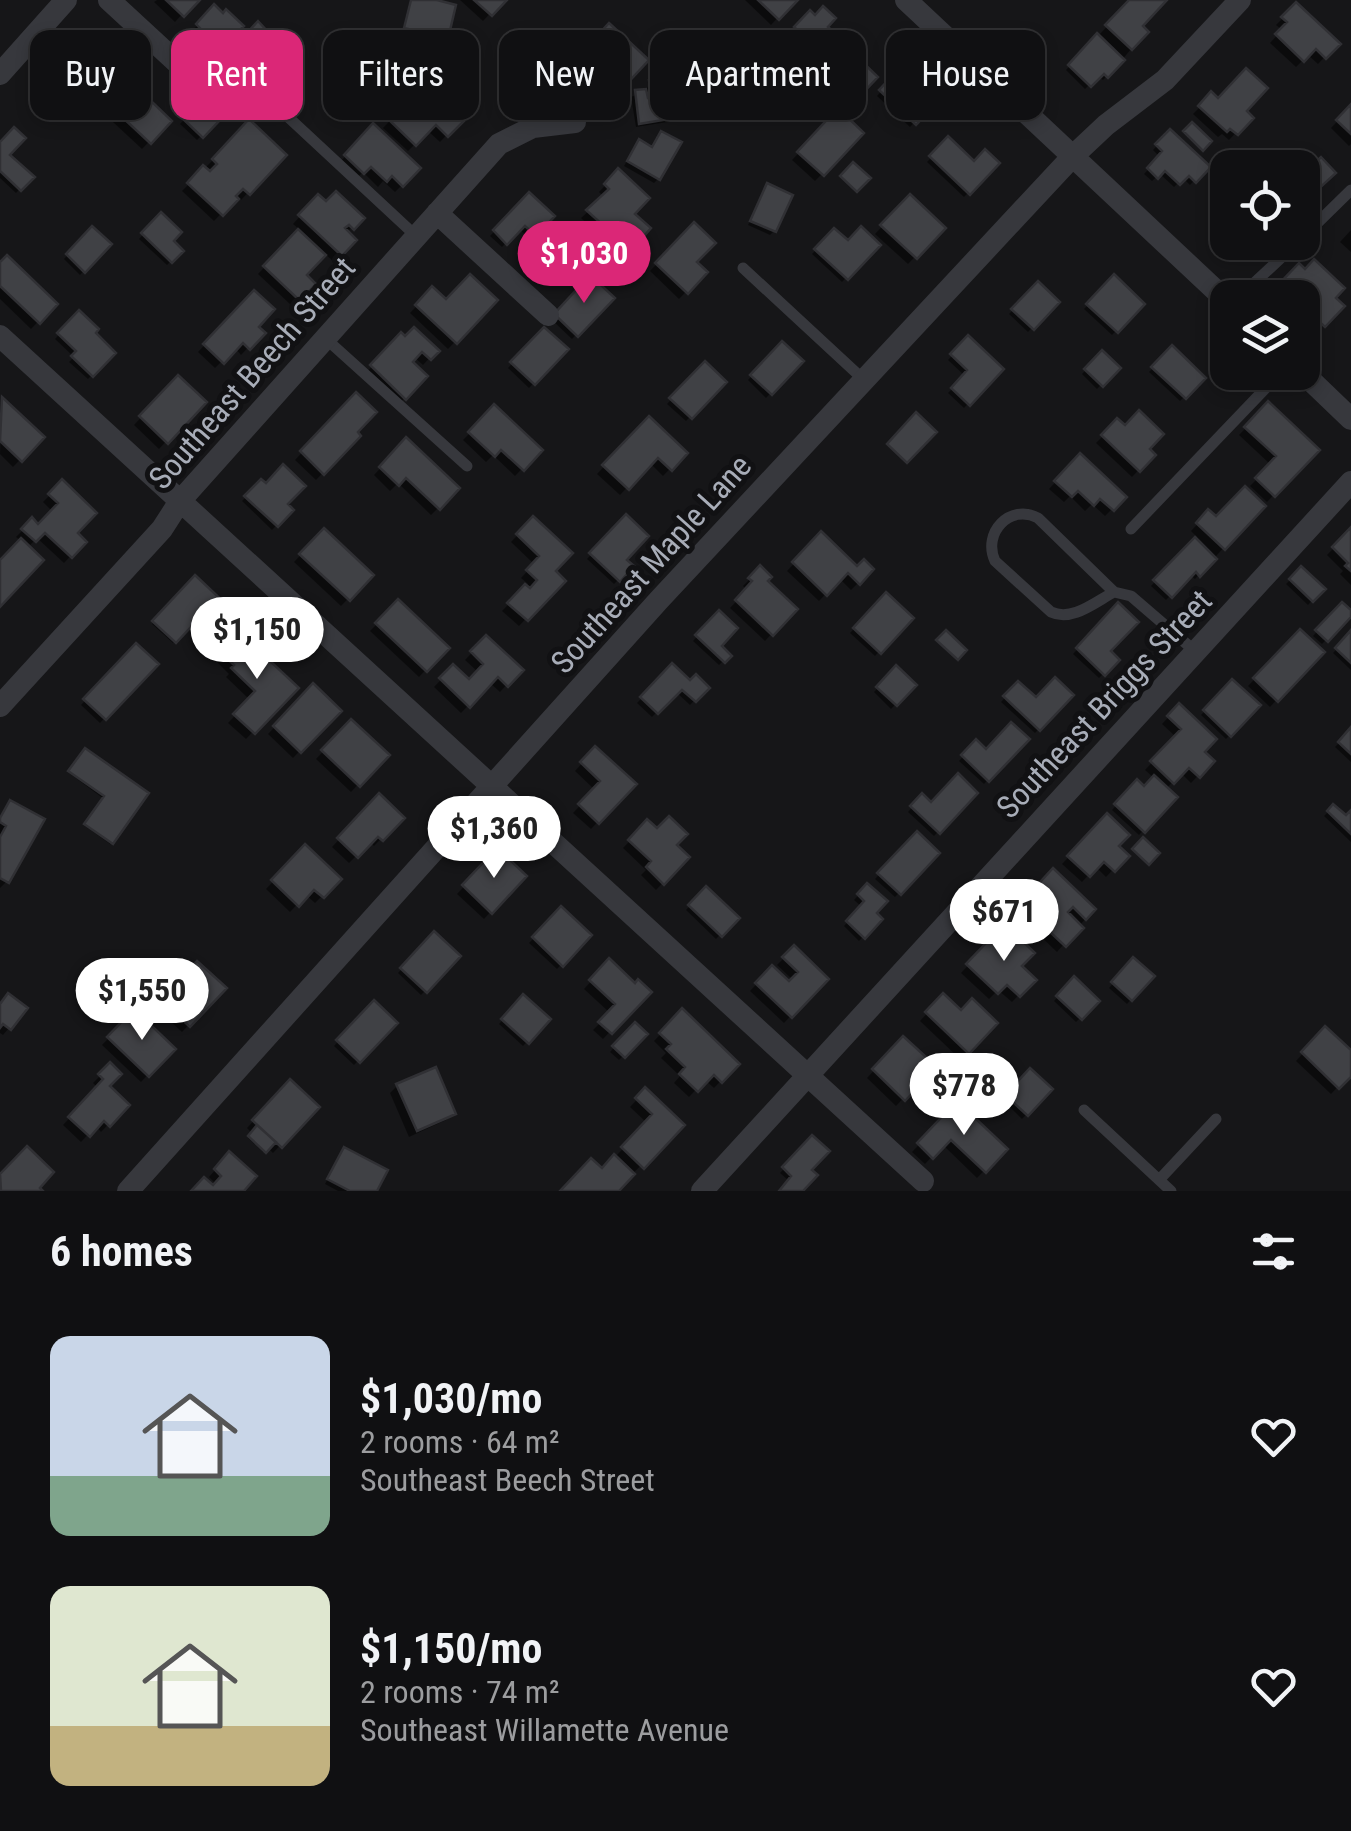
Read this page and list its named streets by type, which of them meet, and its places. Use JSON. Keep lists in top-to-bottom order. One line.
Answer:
{"streets":{"street":["Southeast Beech Street","Southeast Maple Lane","Southeast Briggs Street"]},"page":{"chip":["Buy","Rent","Filters","New","Apartment","House"],"price":["$1,030","$1,150","$1,360","$671","$1,550","$778"],"heading":"6 homes","list":[{"name":"$1,030/mo","note":"2 rooms · 64 m² · Southeast Beech Street"},{"name":"$1,150/mo","note":"2 rooms · 74 m² · Southeast Willamette Avenue"}]}}
